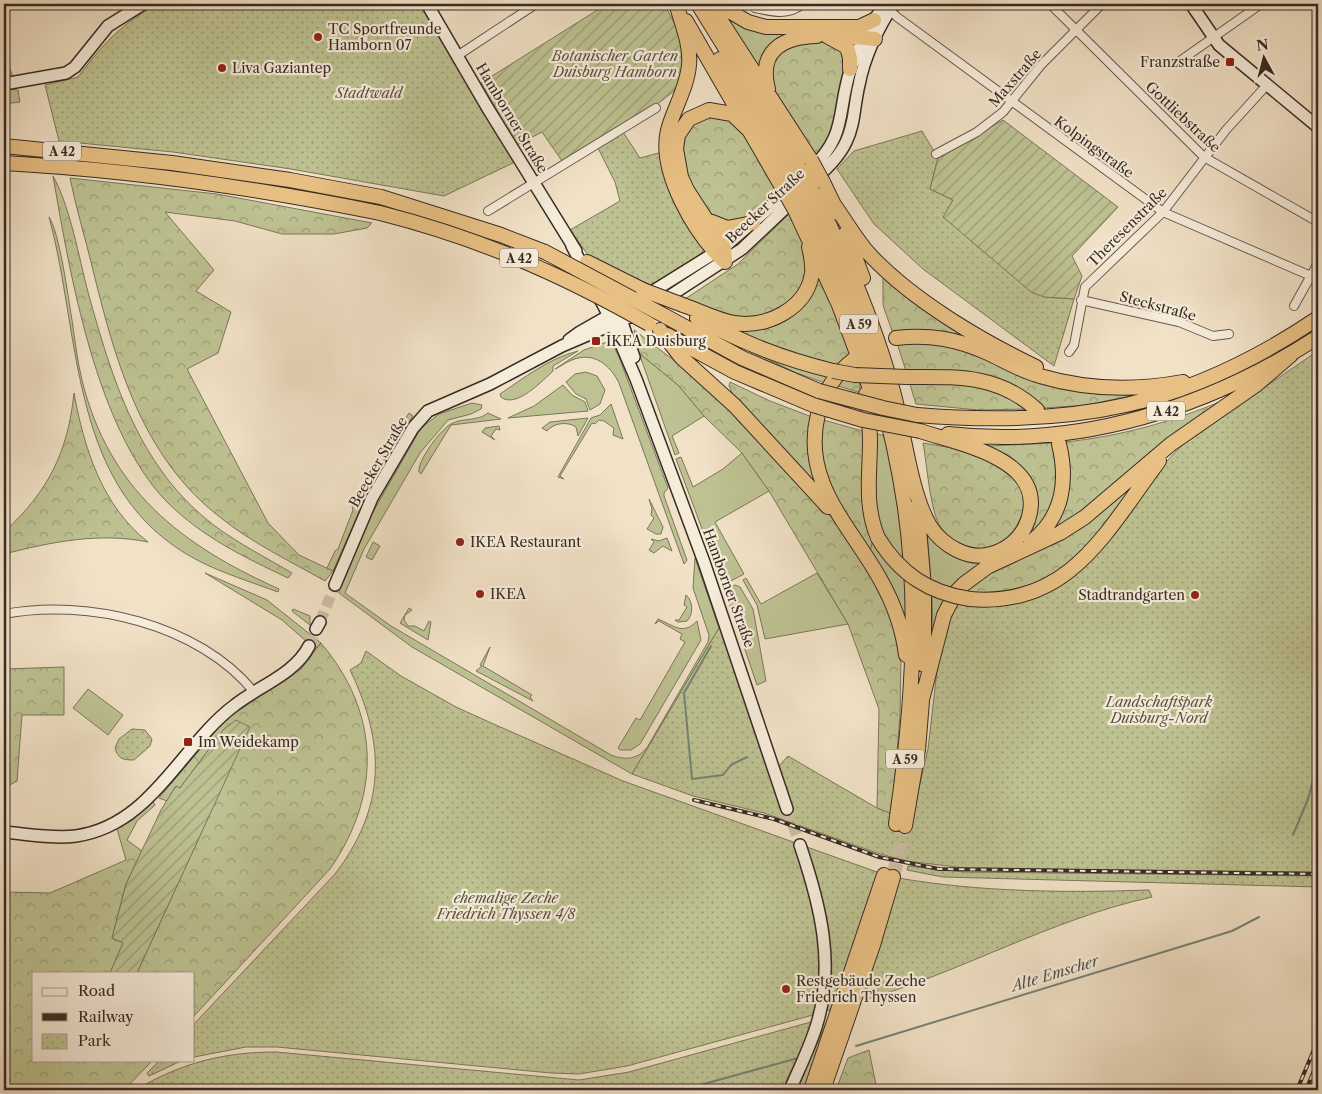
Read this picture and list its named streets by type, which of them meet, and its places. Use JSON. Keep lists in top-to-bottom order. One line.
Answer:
{"streets":{"highway":["A 42","A 59"],"street":["Maxstraße","Gottliebstraße","Hamborner Straße","Kolpingstraße","Beecker Straße","Theresenstraße","Steckstraße"]},"crossings":[["Maxstraße","Gottliebstraße"],["Maxstraße","Kolpingstraße"],["Gottliebstraße","Theresenstraße"],["Hamborner Straße","Beecker Straße"],["Kolpingstraße","Beecker Straße"],["Kolpingstraße","Theresenstraße"],["Theresenstraße","Steckstraße"]],"water":["Alte Emscher"],"parks":["Botanischer Garten Duisburg Hamborn","Stadtwald","Landschaftspark Duisburg-Nord","ehemalige Zeche Friedrich Thyssen 4/8"],"places":{"other":["TC Sportfreunde Hamborn 07","Liva Gaziantep","IKEA Restaurant","IKEA","Stadtrandgarten","Restgebäude Zeche Friedrich Thyssen"],"transit":["Franzstraße","IKEA Duisburg","Im Weidekamp"]},"legend":["Road","Railway","Park"],"north":"top"}
